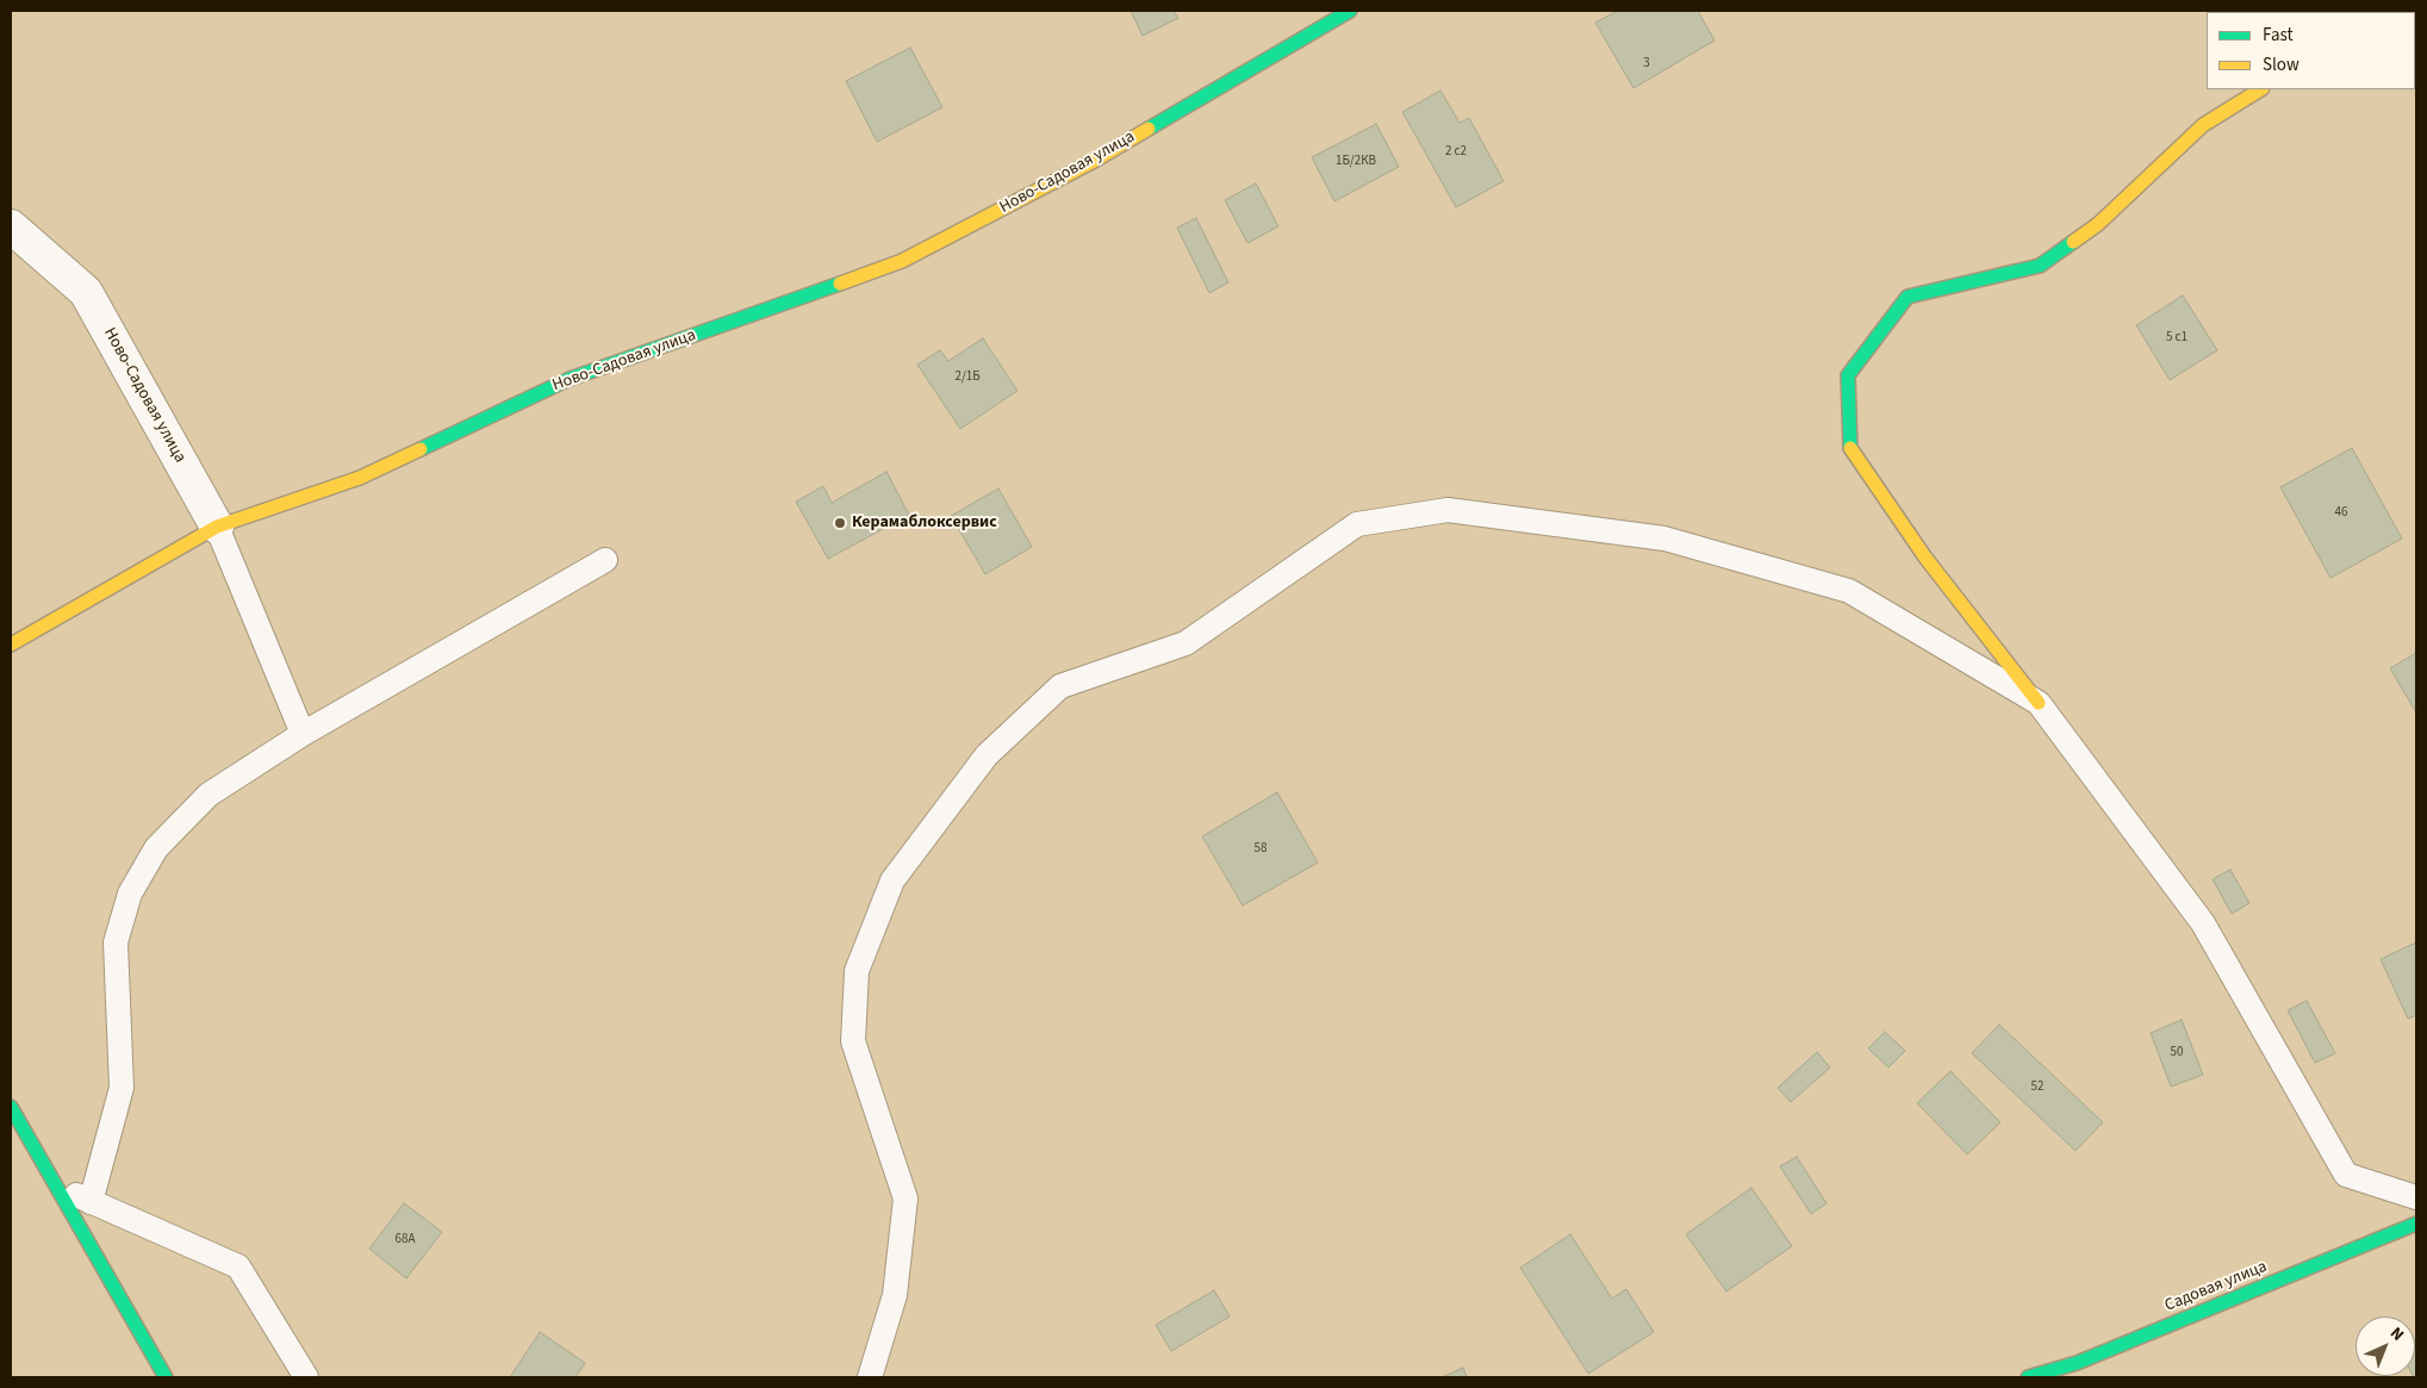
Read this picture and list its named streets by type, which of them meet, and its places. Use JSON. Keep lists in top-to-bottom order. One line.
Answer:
{"streets":{"street":["Ново-Садовая улица","Садовая улица"]},"places":["Керамаблоксервис"],"house_numbers":["3","2 с2","1Б/2КВ","5 с1","2/1Б","46","58","50","52","68А"],"legend":["Fast","Slow"],"north":"top right"}
